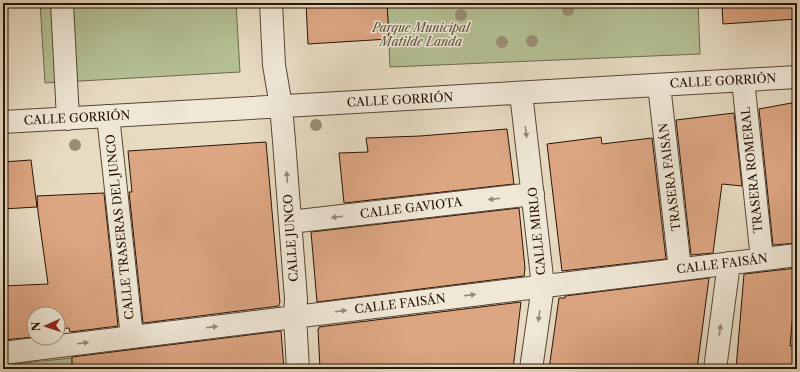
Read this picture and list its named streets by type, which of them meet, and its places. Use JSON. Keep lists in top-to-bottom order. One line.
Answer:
{"streets":{"street":["CALLE GORRIÓN","TRASERA ROMERAL","TRASERA FAISÁN","CALLE GAVIOTA","CALLE TRASERAS DEL JUNCO","CALLE MIRLO","CALLE JUNCO","CALLE FAISÁN"]},"crossings":[["CALLE GORRIÓN","TRASERA ROMERAL"],["CALLE GORRIÓN","TRASERA FAISÁN"],["CALLE GORRIÓN","CALLE TRASERAS DEL JUNCO"],["CALLE GORRIÓN","CALLE MIRLO"],["CALLE GORRIÓN","CALLE JUNCO"],["TRASERA ROMERAL","CALLE FAISÁN"],["TRASERA FAISÁN","CALLE FAISÁN"],["CALLE GAVIOTA","CALLE MIRLO"],["CALLE GAVIOTA","CALLE JUNCO"],["CALLE TRASERAS DEL JUNCO","CALLE FAISÁN"],["CALLE MIRLO","CALLE FAISÁN"],["CALLE JUNCO","CALLE FAISÁN"]],"one_way":["CALLE GAVIOTA","CALLE FAISÁN"],"parks":["Parque Municipal Matilde Landa"],"north":"left"}
